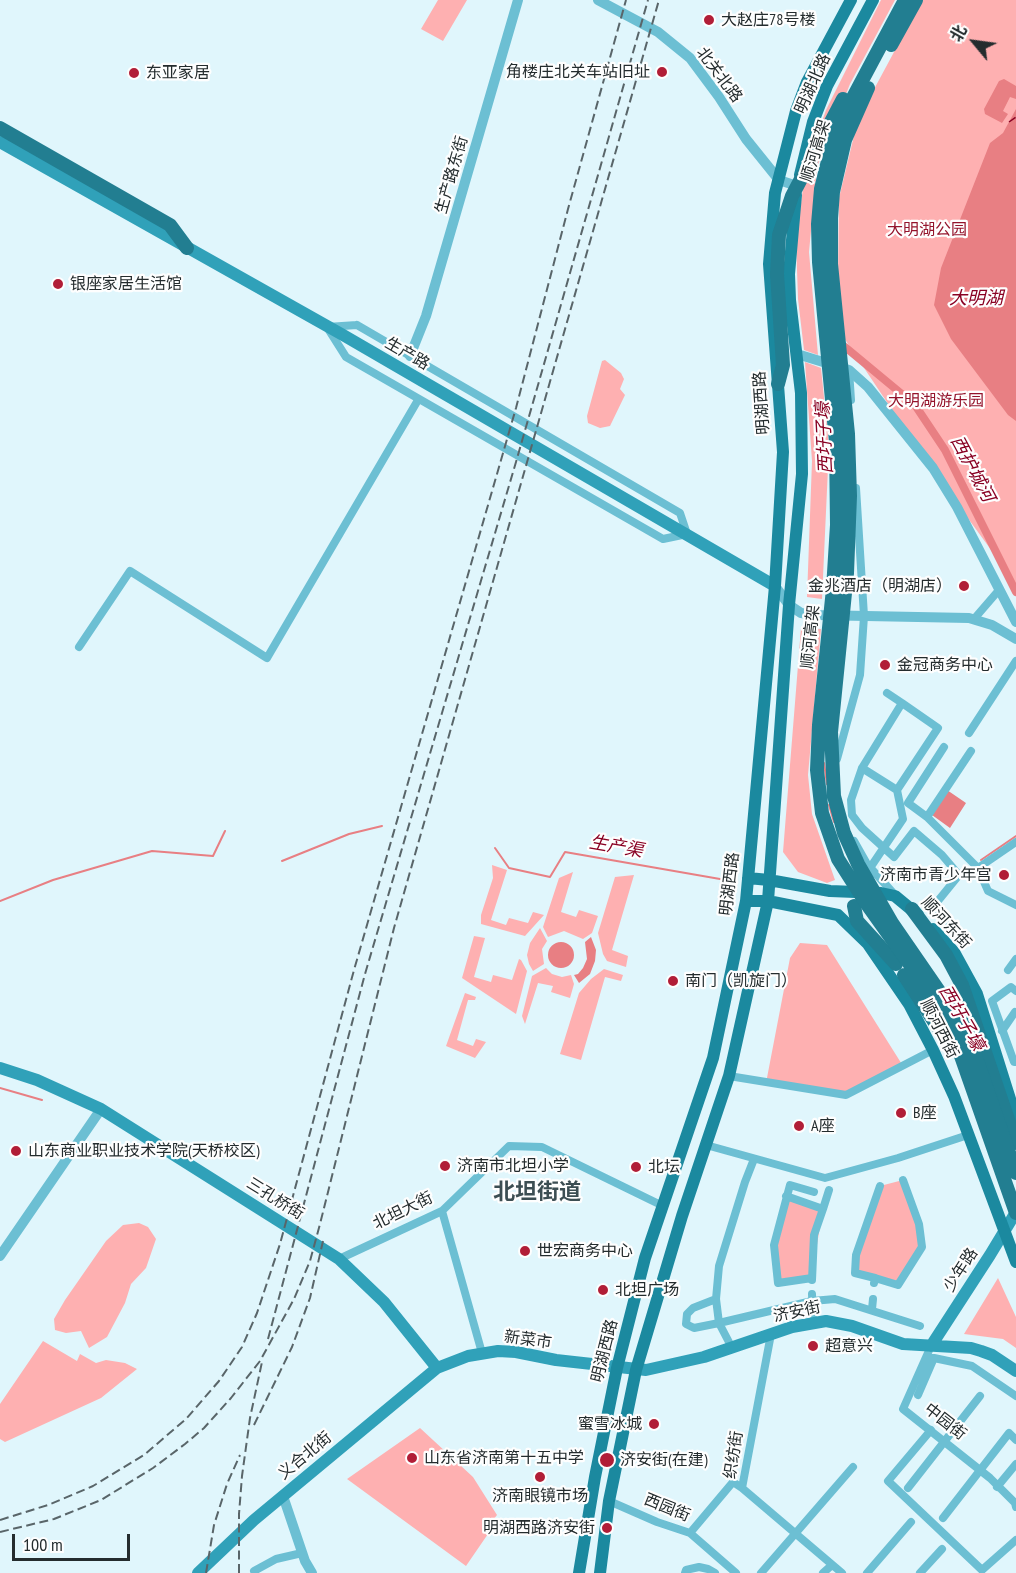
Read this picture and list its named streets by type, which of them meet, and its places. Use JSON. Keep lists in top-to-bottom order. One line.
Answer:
{"streets":{"highway":["顺河高架"],"main road":["明湖北路","生产路","明湖西路","顺河东街","顺河西街","三孔桥街","少年路","济安街","新菜市","义合北街"],"street":["北关北路","生产路东街","北坦大街","中园街","织纺街","西园街"]},"crossings":[["北关北路","明湖北路"],["北关北路","明湖西路"],["明湖北路","明湖西路"],["顺河高架","少年路"],["生产路","明湖西路"],["明湖西路","顺河东街"],["明湖西路","顺河西街"],["明湖西路","北坦大街"],["明湖西路","济安街"],["明湖西路","新菜市"],["顺河西街","少年路"],["三孔桥街","北坦大街"],["三孔桥街","新菜市"],["三孔桥街","义合北街"],["少年路","济安街"],["少年路","中园街"],["济安街","新菜市"],["济安街","中园街"],["济安街","织纺街"],["新菜市","义合北街"]],"districts":["北坦街道"],"water":["大明湖","西圩子壕","西护城河","生产渠"],"parks":["大明湖公园","大明湖游乐园"],"places":["大赵庄78号楼","角楼庄北关车站旧址","东亚家居","银座家居生活馆","金兆酒店（明湖店）","金冠商务中心","济南市青少年宫","南门（凯旋门）","B座","A座","山东商业职业技术学院(天桥校区)","济南市北坦小学","北坛","世宏商务中心","北坦广场","超意兴","蜜雪冰城","山东省济南第十五中学","济安街(在建)","济南眼镜市场","明湖西路济安街"],"scale_bar":"100 m","north":"top left"}
